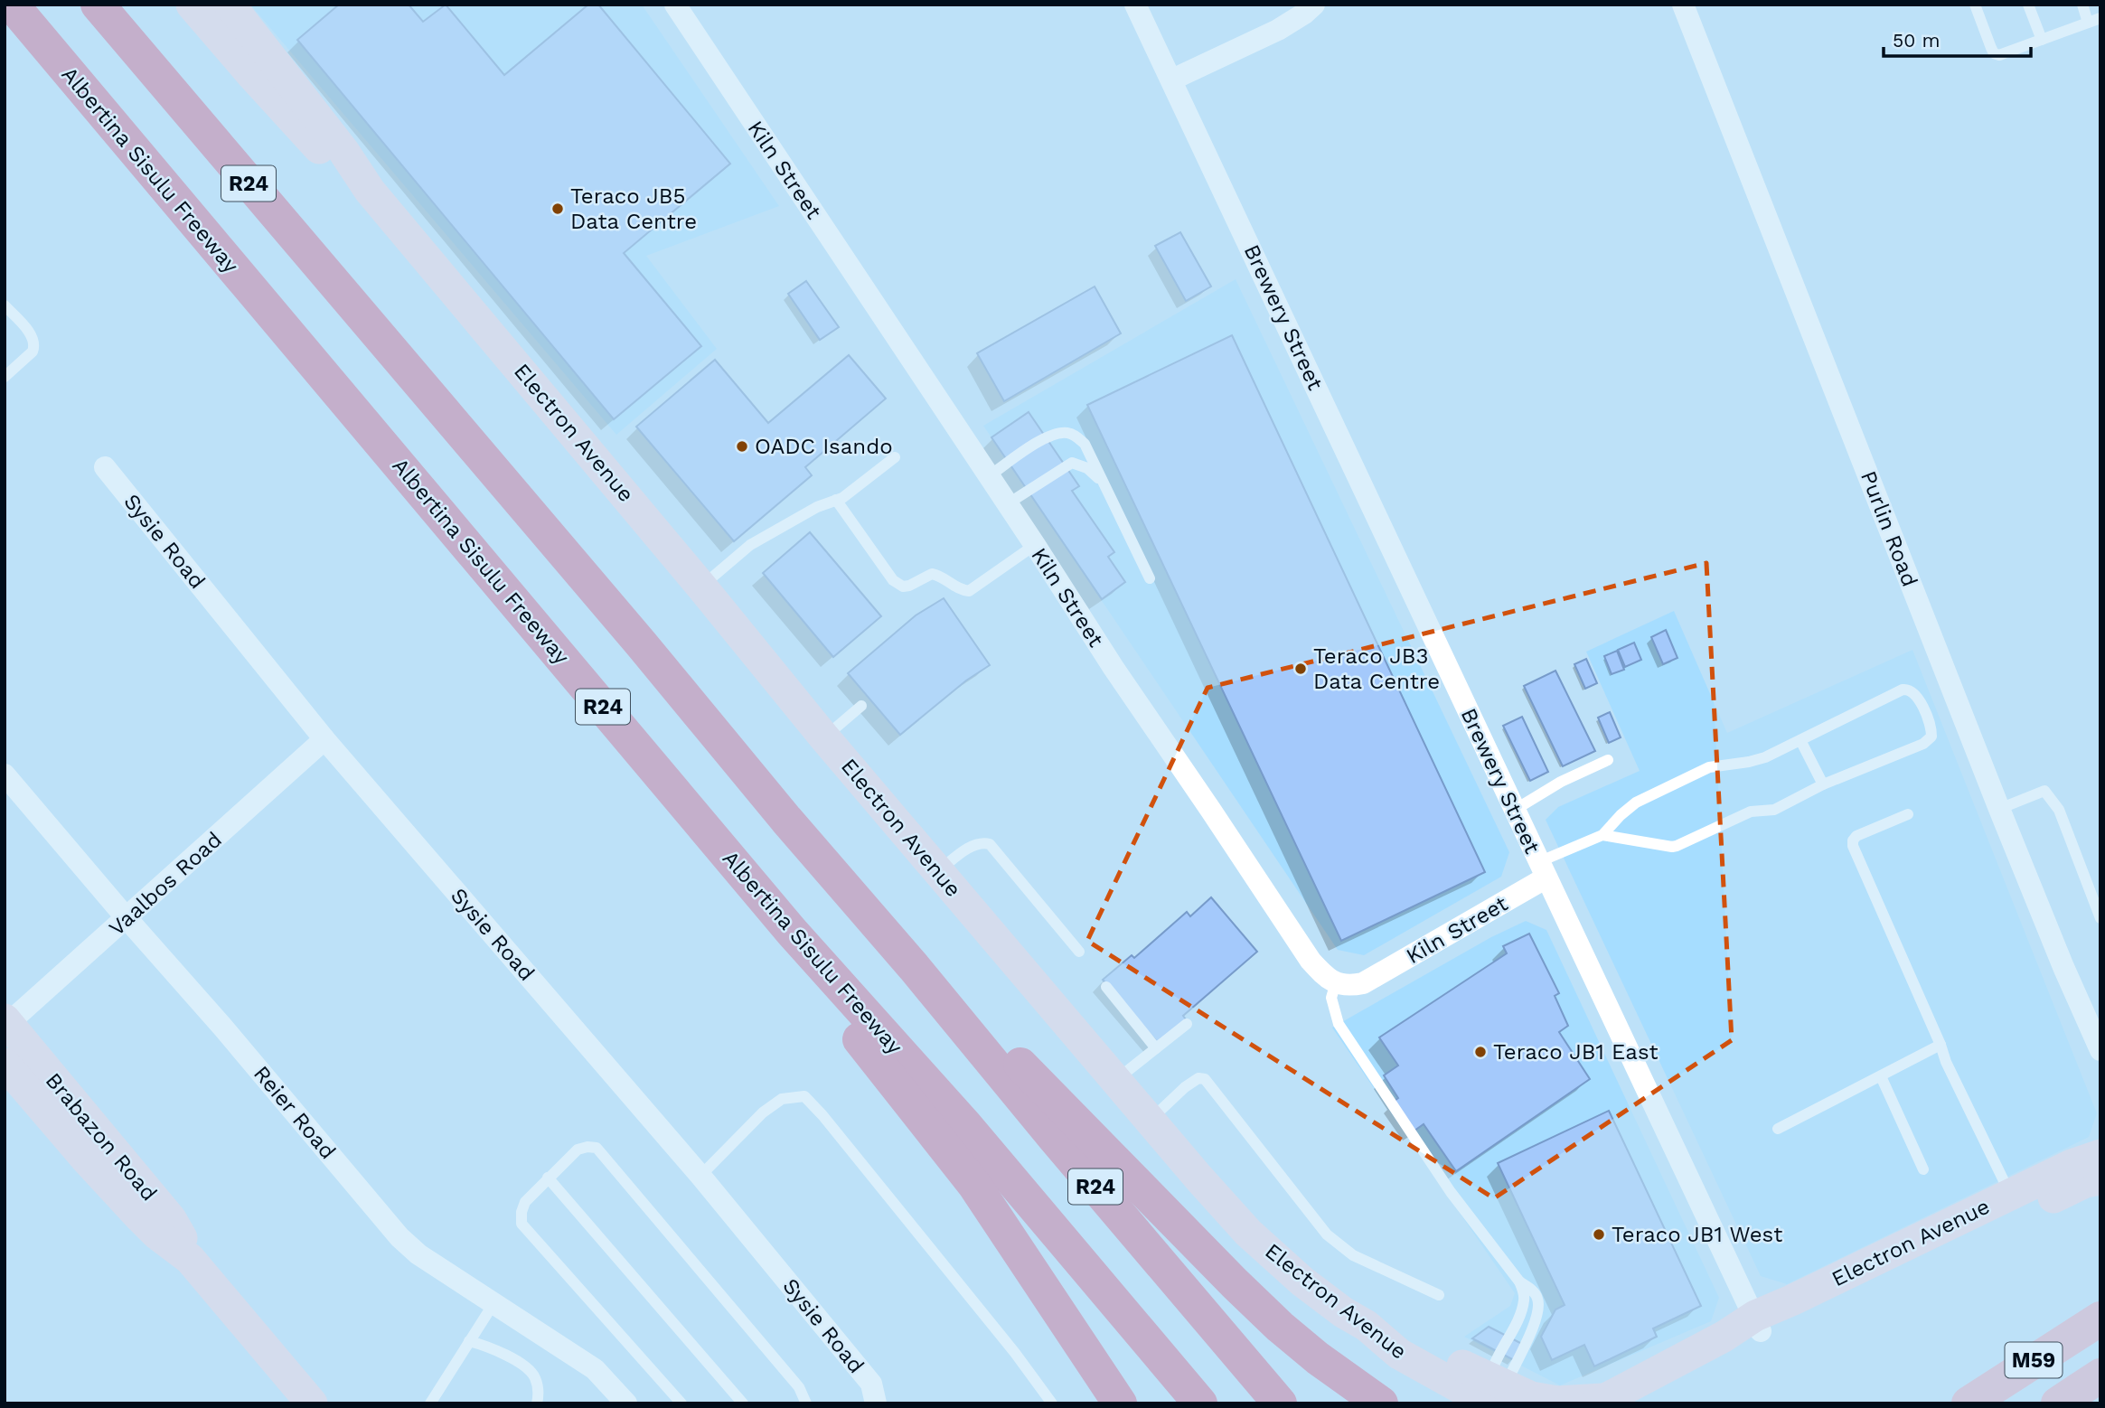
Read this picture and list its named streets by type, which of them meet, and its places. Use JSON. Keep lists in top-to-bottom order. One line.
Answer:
{"streets":{"highway":["Albertina Sisulu Freeway","R24"],"main road":["Electron Avenue","Brabazon Road","M59"],"street":["Kiln Street","Brewery Street","Purlin Road","Sysie Road","Vaalbos Road","Reier Road"]},"crossings":[["Kiln Street","Brewery Street"],["Brewery Street","Electron Avenue"],["Sysie Road","Vaalbos Road"],["Vaalbos Road","Reier Road"],["Vaalbos Road","Brabazon Road"]],"places":["Teraco JB5 Data Centre","OADC Isando","Teraco JB3 Data Centre","Teraco JB1 East","Teraco JB1 West"],"scale_bar":"50 m"}
